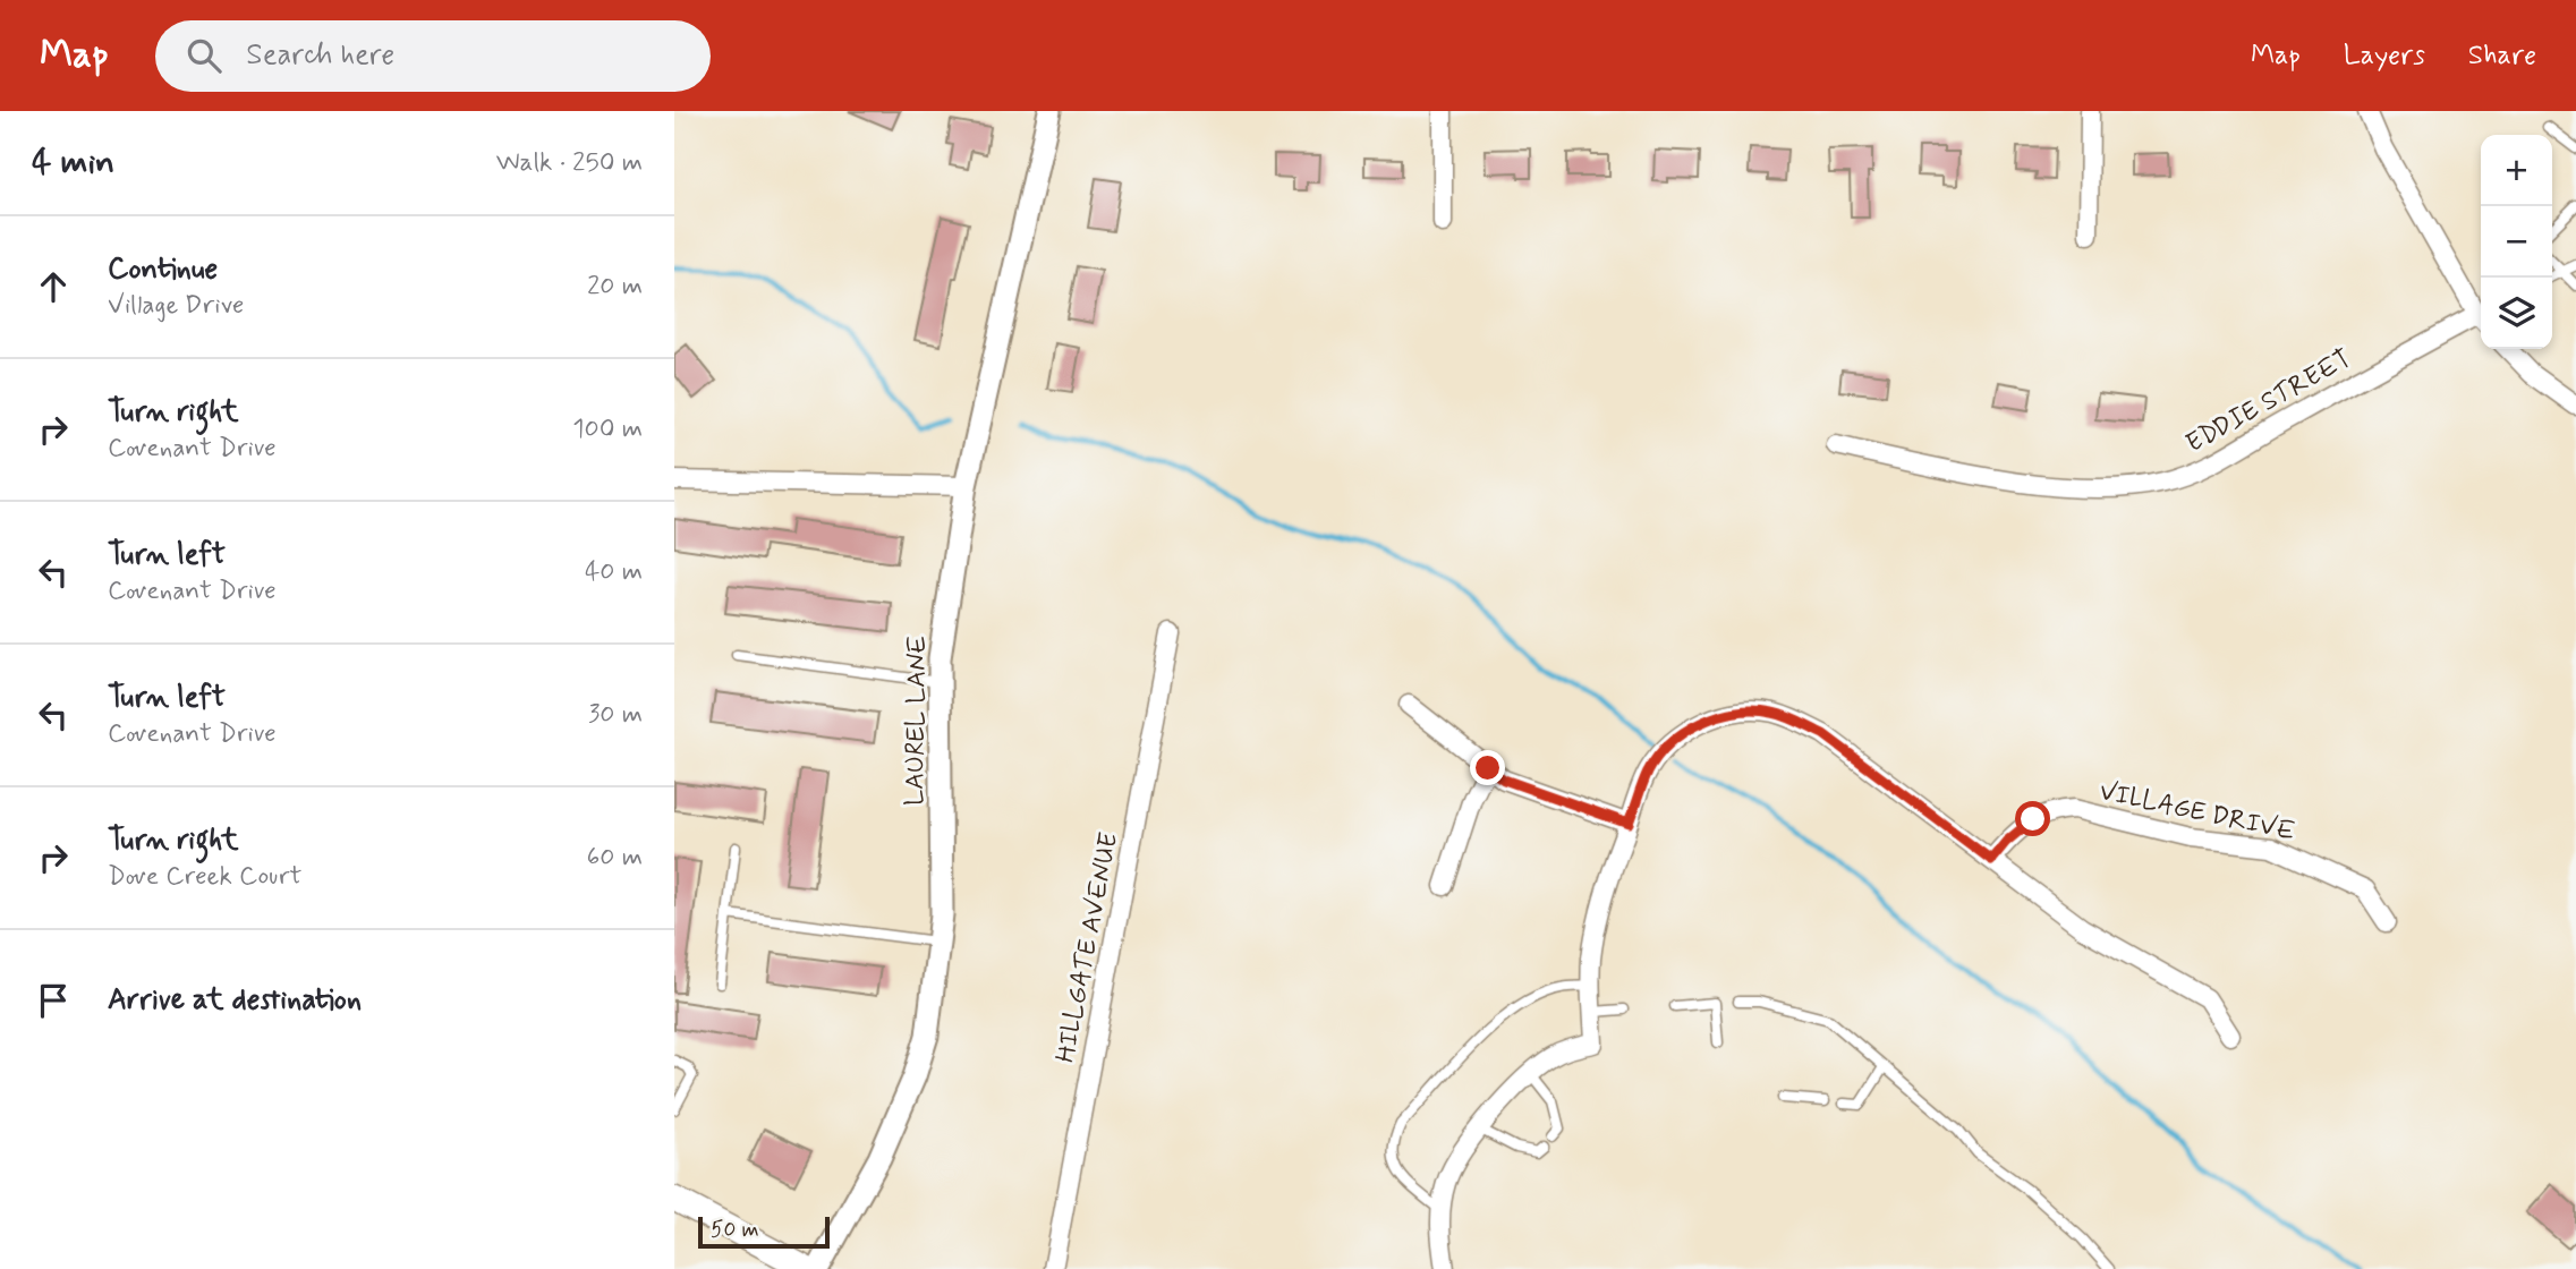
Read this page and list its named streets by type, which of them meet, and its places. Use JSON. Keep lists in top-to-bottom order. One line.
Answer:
{"streets":{"street":["EDDIE STREET","LAUREL LANE","VILLAGE DRIVE","HILLGATE AVENUE"]},"scale_bar":"50 m","page":{"header":"Map","search":"Search here","nav":["Map","Layers","Share"],"heading":["4 min","Walk · 250 m"],"map_buttons":["+","−"],"list":[["Continue","Village Drive","20 m"],["Turn right","Covenant Drive","100 m"],["Turn left","Covenant Drive","40 m"],["Turn left","Covenant Drive","30 m"],["Turn right","Dove Creek Court","60 m"],"Arrive at destination"],"scale":"50 m"}}
